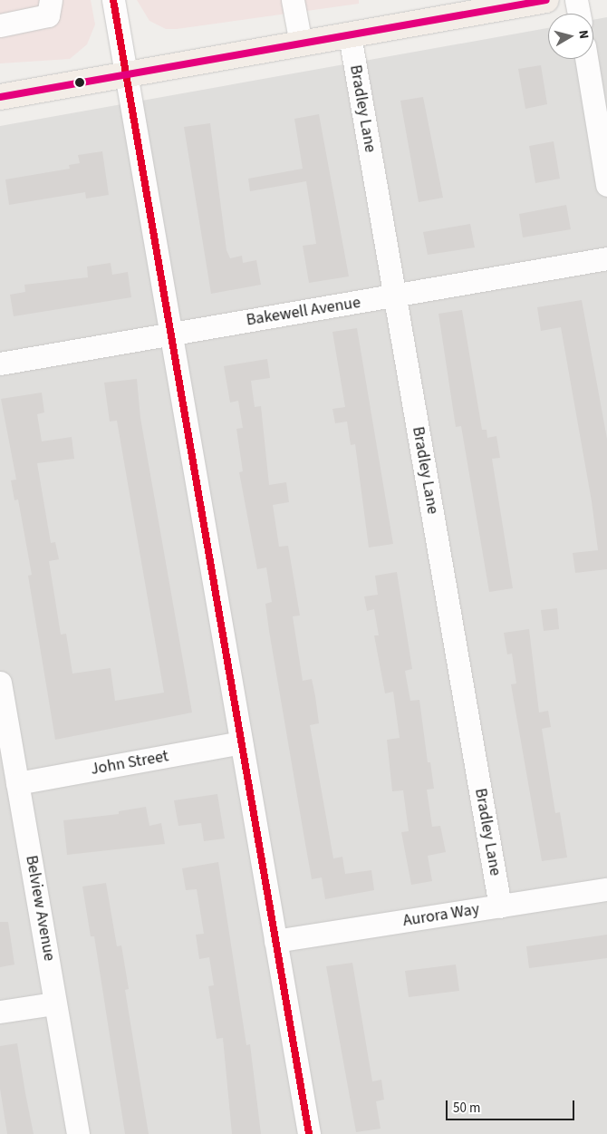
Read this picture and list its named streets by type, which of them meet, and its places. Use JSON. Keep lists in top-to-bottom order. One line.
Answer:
{"streets":{"street":["Bradley Lane","Bakewell Avenue","John Street","Belview Avenue","Aurora Way"]},"crossings":[["Bradley Lane","Bakewell Avenue"],["Bradley Lane","Aurora Way"],["John Street","Belview Avenue"]],"scale_bar":"50 m","north":"right"}
